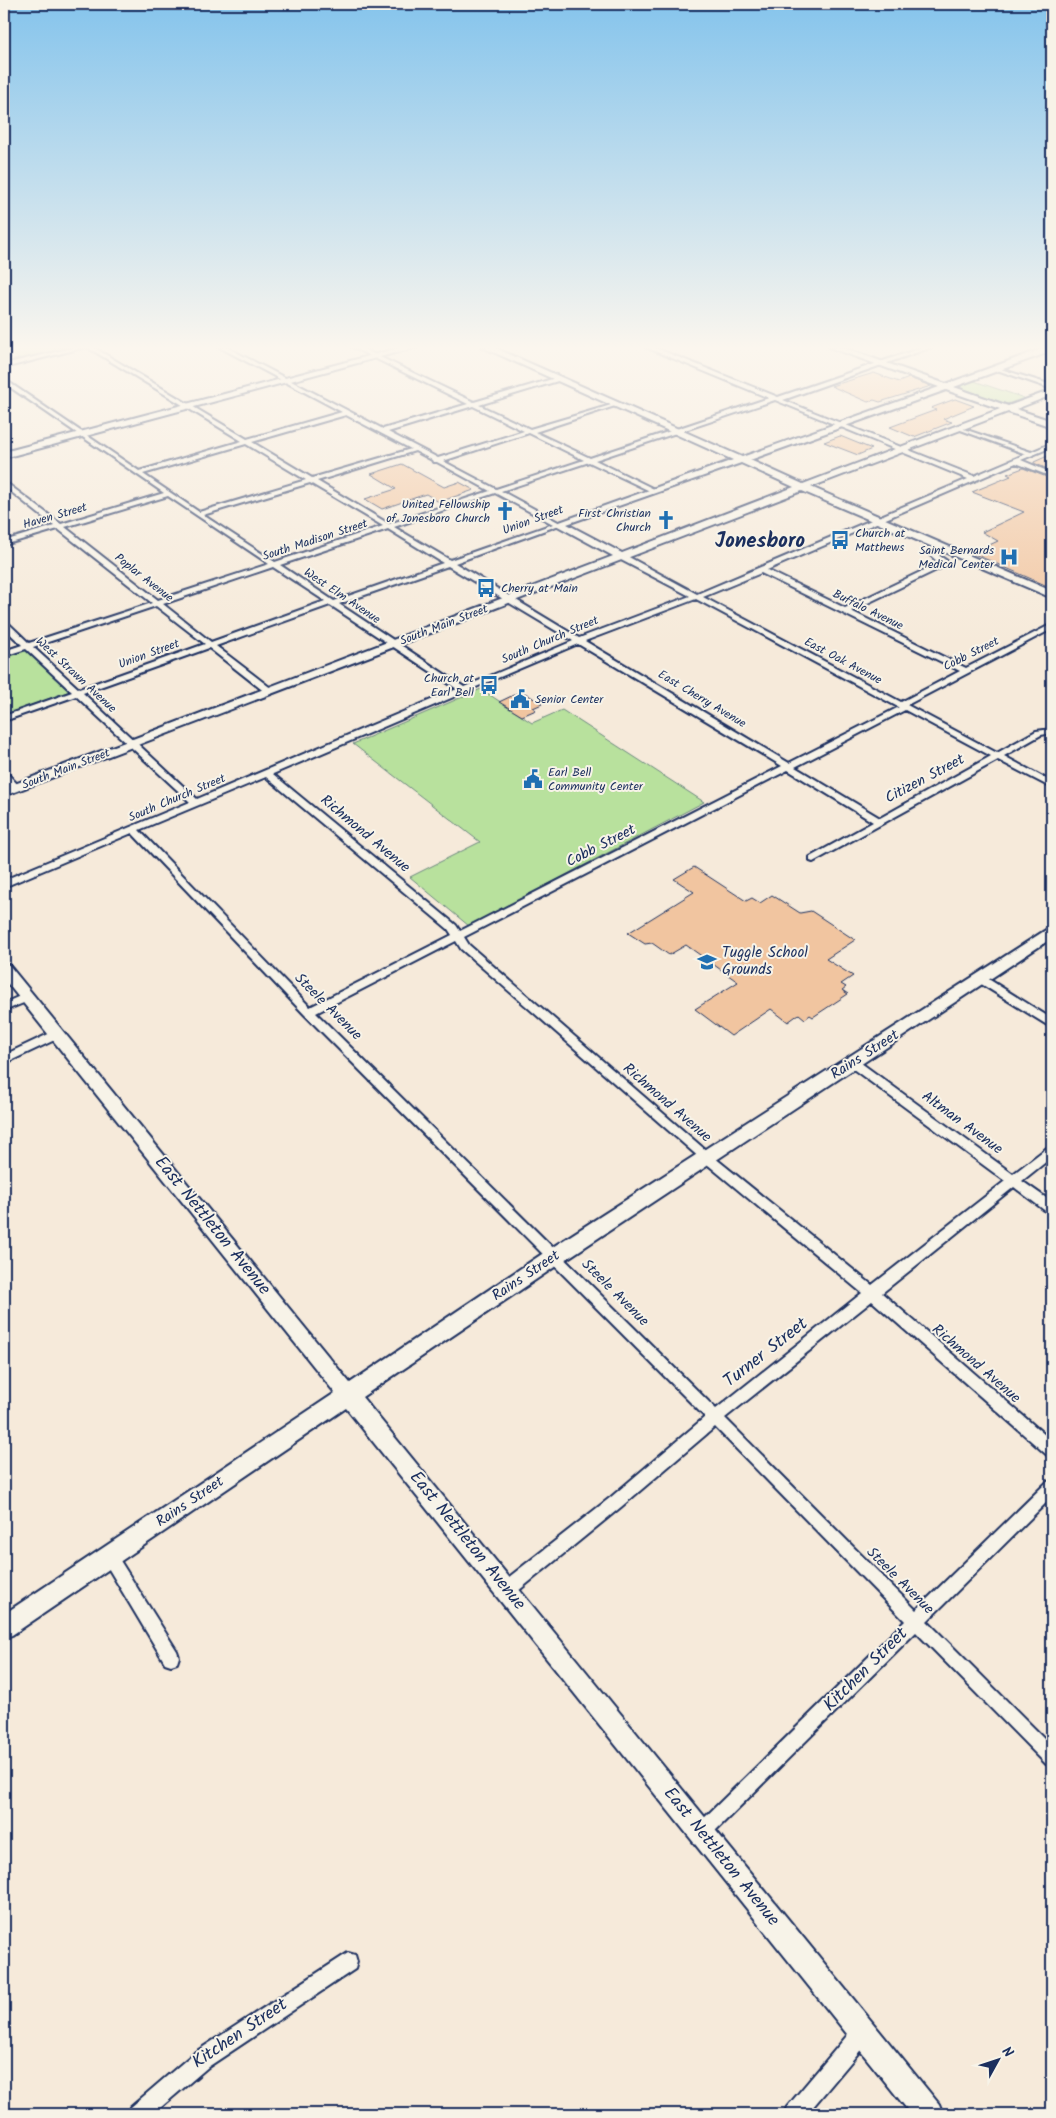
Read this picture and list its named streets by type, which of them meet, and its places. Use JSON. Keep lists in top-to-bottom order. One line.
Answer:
{"streets":{"main road":["Union Street","South Main Street","Rains Street","East Nettleton Avenue"],"street":["Haven Street","South Madison Street","Poplar Avenue","West Elm Avenue","Buffalo Avenue","South Church Street","Cobb Street","East Oak Avenue","West Strawn Avenue","East Cherry Avenue","Citizen Street","Richmond Avenue","Steele Avenue","Altman Avenue","Turner Street","Kitchen Street"]},"crossings":[["Haven Street","Poplar Avenue"],["Haven Street","West Elm Avenue"],["Union Street","Poplar Avenue"],["Union Street","West Elm Avenue"],["Union Street","West Strawn Avenue"],["Union Street","East Cherry Avenue"],["South Madison Street","Poplar Avenue"],["South Madison Street","West Elm Avenue"],["South Madison Street","West Strawn Avenue"],["South Madison Street","East Cherry Avenue"],["Poplar Avenue","South Main Street"],["West Elm Avenue","South Main Street"],["West Elm Avenue","South Church Street"],["Buffalo Avenue","South Church Street"],["Buffalo Avenue","Cobb Street"],["South Main Street","East Oak Avenue"],["South Main Street","West Strawn Avenue"],["South Main Street","East Cherry Avenue"],["South Church Street","East Oak Avenue"],["South Church Street","West Strawn Avenue"],["South Church Street","East Cherry Avenue"],["South Church Street","Richmond Avenue"],["South Church Street","Steele Avenue"],["Cobb Street","East Oak Avenue"],["Cobb Street","East Cherry Avenue"],["Cobb Street","Richmond Avenue"],["Cobb Street","Steele Avenue"],["East Oak Avenue","Citizen Street"],["East Cherry Avenue","Citizen Street"],["Richmond Avenue","Rains Street"],["Richmond Avenue","Turner Street"],["Steele Avenue","Rains Street"],["Steele Avenue","Turner Street"],["Steele Avenue","Kitchen Street"],["Rains Street","Altman Avenue"],["Rains Street","East Nettleton Avenue"],["Altman Avenue","Turner Street"],["East Nettleton Avenue","Turner Street"],["East Nettleton Avenue","Kitchen Street"]],"districts":["Jonesboro"],"places":{"church":["United Fellowship of Jonesboro Church","First Christian Church"],"bus stop":["Church at Matthews","Cherry at Main","Church at Earl Bell"],"hospital":["Saint Bernards Medical Center"],"public building":["Senior Center","Earl Bell Community Center"],"school or university":["Tuggle School Grounds"]},"north":"top right"}
